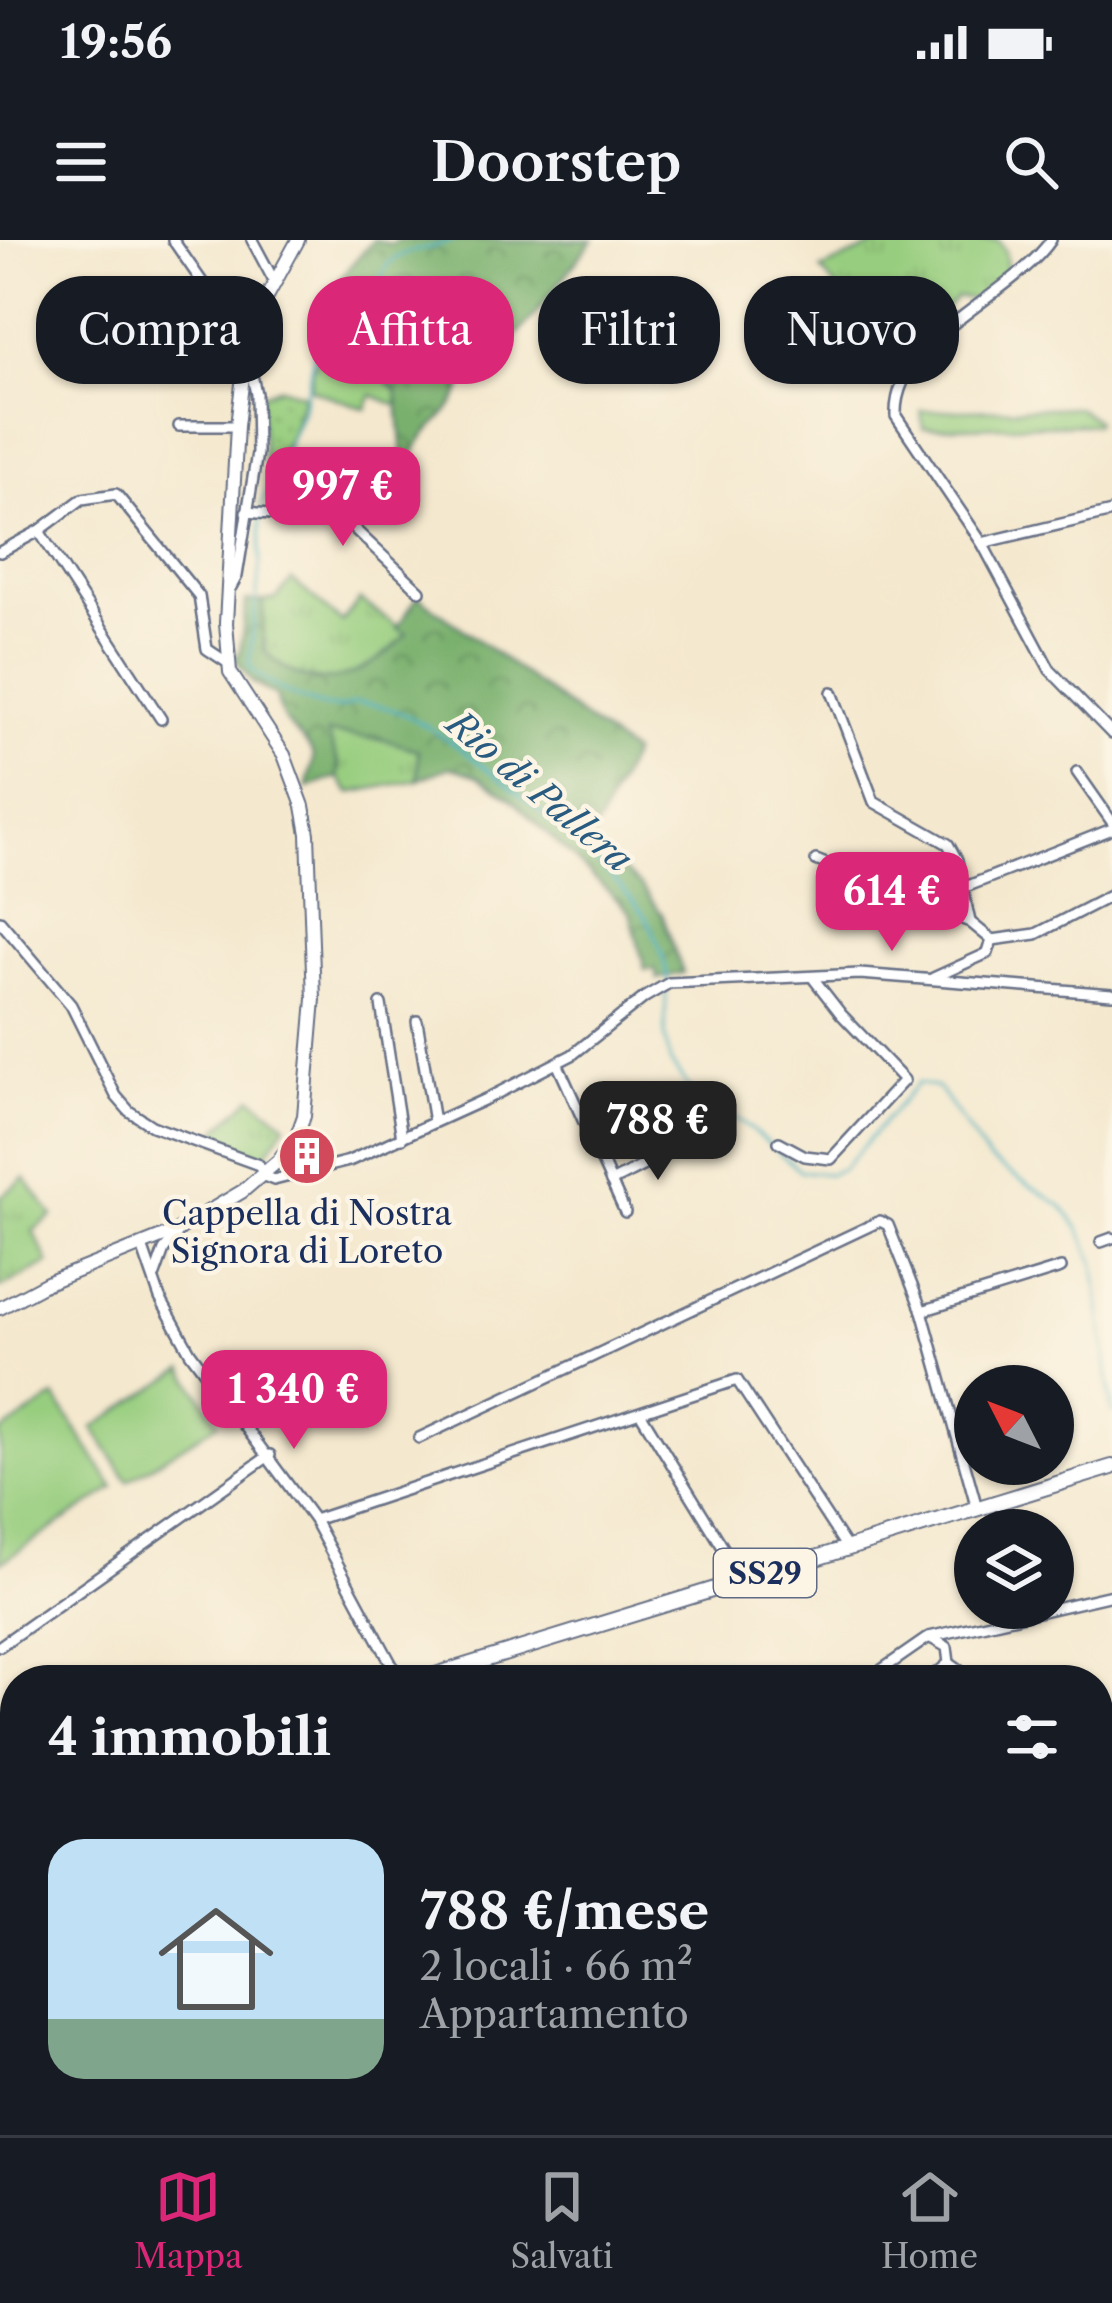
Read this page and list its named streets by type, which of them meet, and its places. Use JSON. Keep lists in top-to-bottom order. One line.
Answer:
{"streets":{"main road":["SS29"]},"water":["Rio di Pallera"],"places":{"building":["Cappella di Nostra Signora di Loreto"]},"north":"top left","page":{"status":"19:56","header":"Doorstep","chip":["Compra","Affitta","Filtri","Nuovo"],"price":["997 €","614 €","788 €","1 340 €"],"heading":"4 immobili","list":[{"name":"788 €/mese","note":"2 locali · 66 m² · Appartamento"}],"tabs":["Mappa","Salvati","Home"]}}
